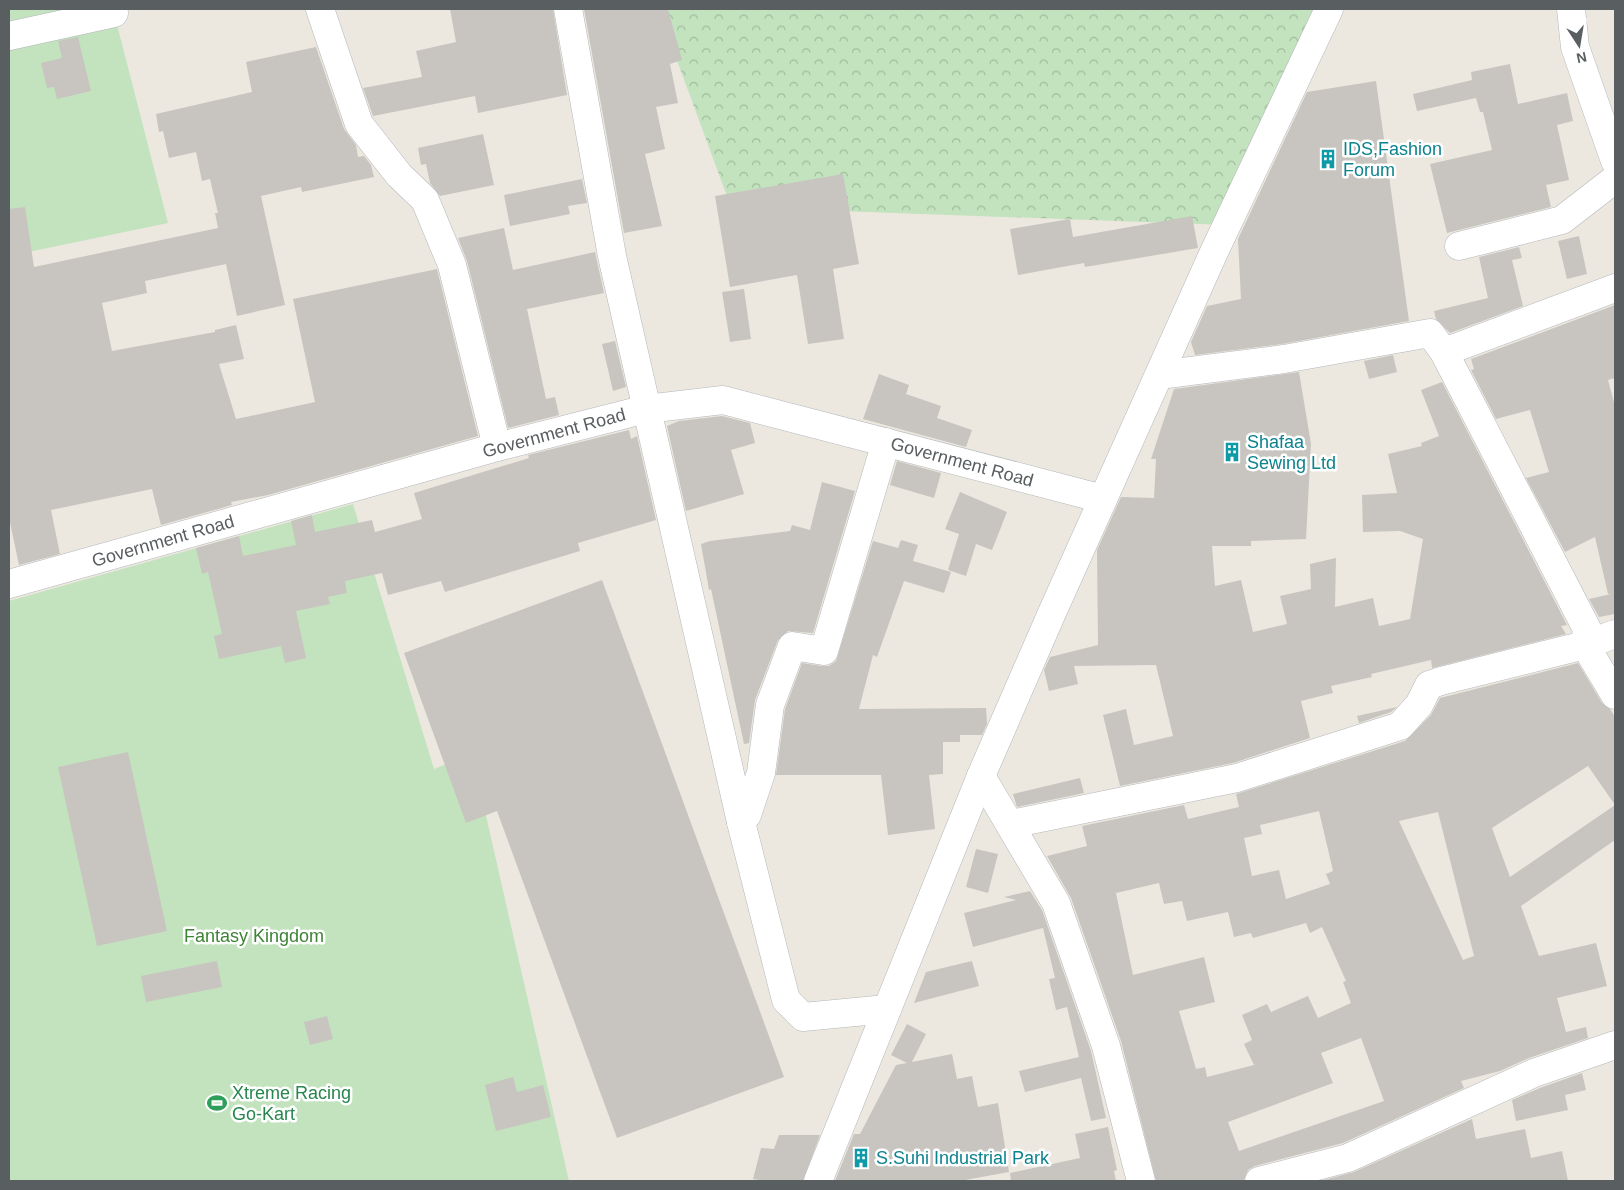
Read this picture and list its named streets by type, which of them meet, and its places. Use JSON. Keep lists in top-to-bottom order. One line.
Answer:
{"streets":{"street":["Government Road"]},"parks":["Fantasy Kingdom"],"places":{"building":["IDS,Fashion Forum","Shafaa Sewing Ltd","S.Suhi Industrial Park"],"sports":["Xtreme Racing Go-Kart"]},"north":"bottom"}
